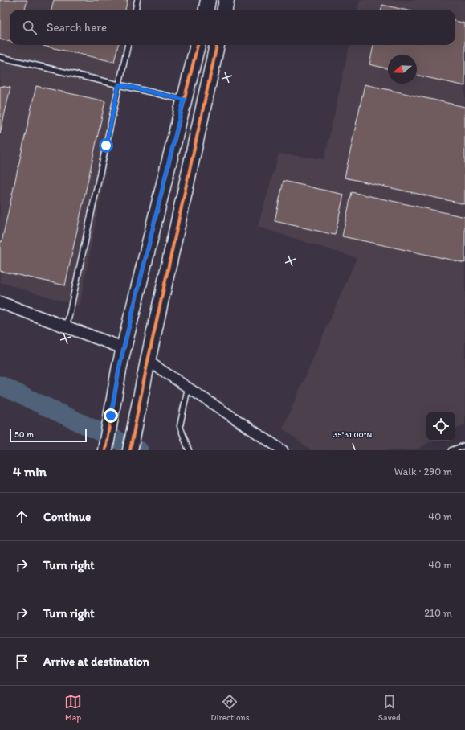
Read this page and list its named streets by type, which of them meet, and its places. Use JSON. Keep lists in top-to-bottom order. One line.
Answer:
{"scale_bar":"50 m","north":"left","page":{"search":"Search here","scale":"50 m","heading":["4 min","Walk · 290 m"],"list":[["Continue","40 m"],["Turn right","40 m"],["Turn right","210 m"],"Arrive at destination"],"nav":["Map","Directions","Saved"]},"coordinates":["35°31'00\"N"]}
